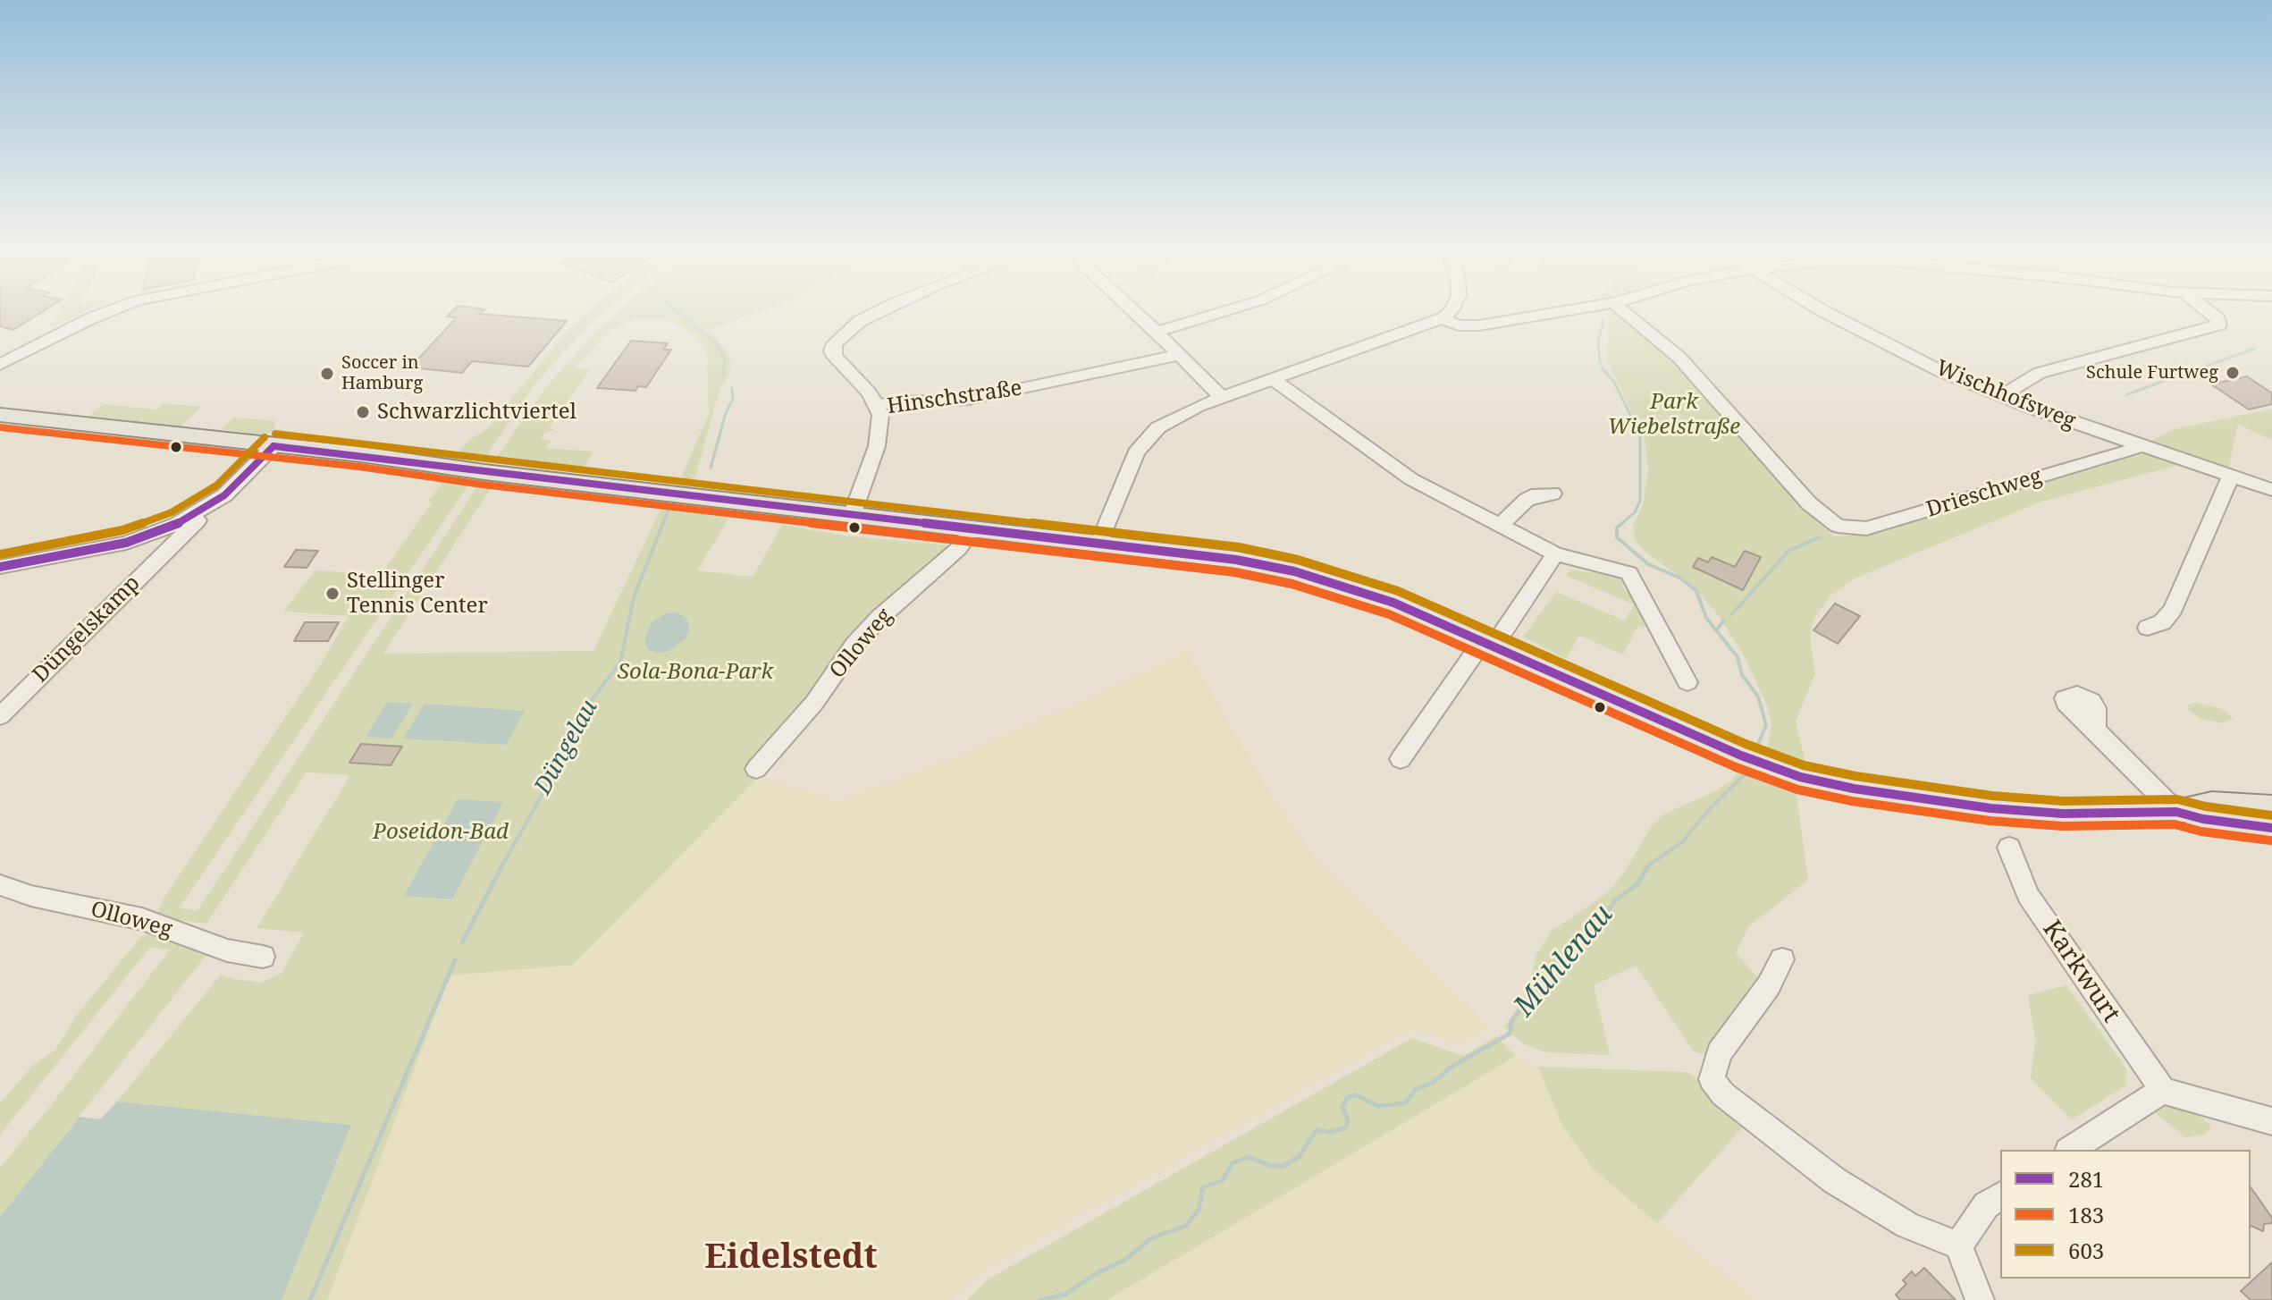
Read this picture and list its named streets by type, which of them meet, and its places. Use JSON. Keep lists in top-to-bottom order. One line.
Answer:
{"streets":{"street":["Wischhofsweg","Hinschstraße","Drieschweg","Düngelskamp","Olloweg","Karkwurt"]},"crossings":[["Wischhofsweg","Drieschweg"]],"districts":["Eidelstedt"],"water":["Düngelau","Mühlenau"],"parks":["Park Wiebelstraße","Sola-Bona-Park","Poseidon-Bad"],"places":["Schule Furtweg","Soccer in Hamburg","Schwarzlichtviertel","Stellinger Tennis Center"],"lines":["transit line 183","transit line 603","transit line 281"],"legend":["281","183","603"]}
